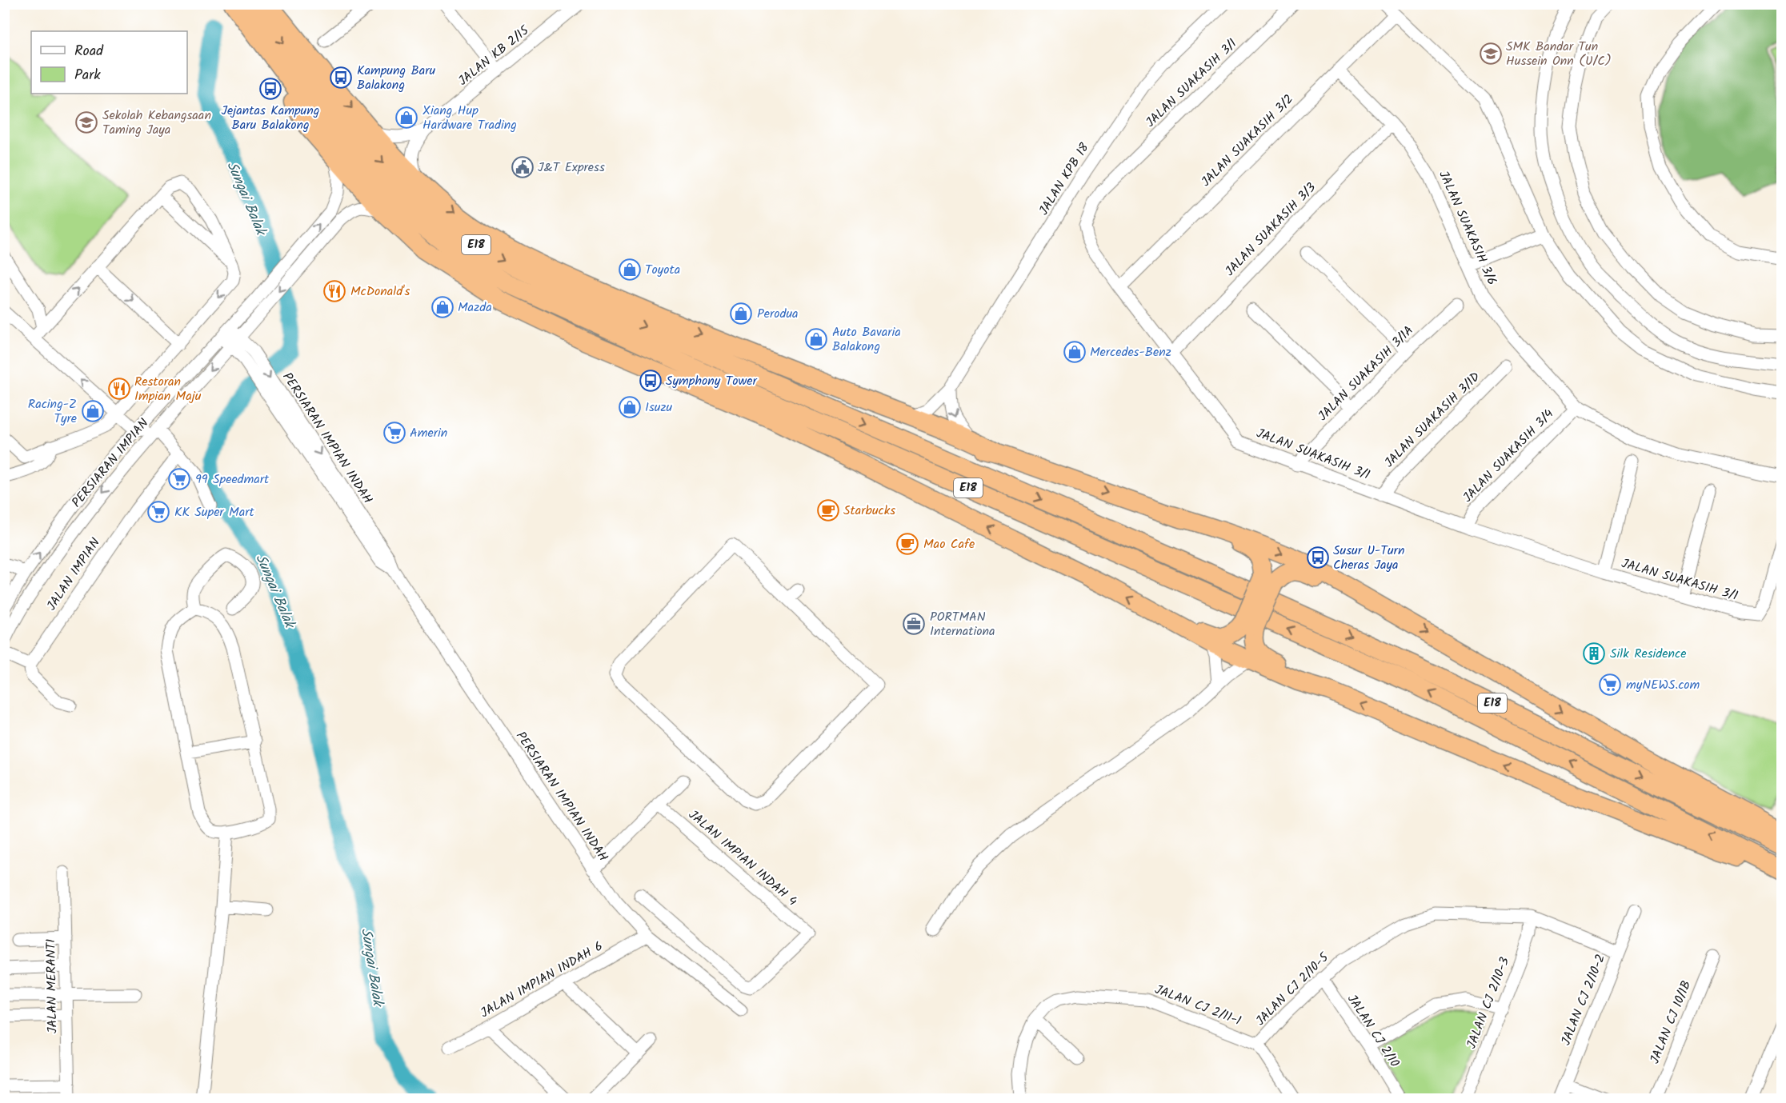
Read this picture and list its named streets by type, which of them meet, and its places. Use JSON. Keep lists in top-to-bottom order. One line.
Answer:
{"streets":{"highway":["E18"],"street":["JALAN KB 2/15","JALAN SUAKASIH 3/1","JALAN SUAKASIH 3/2","JALAN KPB 18","JALAN SUAKASIH 3/6","JALAN SUAKASIH 3/3","JALAN SUAKASIH 3/1A","JALAN SUAKASIH 3/1D","PERSIARAN IMPIAN INDAH","JALAN SUAKASIH 3/4","PERSIARAN IMPIAN","JALAN IMPIAN","JALAN IMPIAN INDAH 4","JALAN IMPIAN INDAH 6","JALAN MERANTI","JALAN CJ 2/10-5","JALAN CJ 2/10-2","JALAN CJ 2/10-3","JALAN CJ 2/11-1","JALAN CJ 10/1B","JALAN CJ 2/10"]},"crossings":[["JALAN SUAKASIH 3/1","JALAN SUAKASIH 3/2"],["JALAN SUAKASIH 3/1","JALAN SUAKASIH 3/3"],["JALAN SUAKASIH 3/1","JALAN SUAKASIH 3/1A"],["JALAN SUAKASIH 3/1","JALAN SUAKASIH 3/1D"],["JALAN SUAKASIH 3/1","JALAN SUAKASIH 3/4"],["JALAN SUAKASIH 3/2","JALAN SUAKASIH 3/6"],["JALAN SUAKASIH 3/6","JALAN SUAKASIH 3/3"],["JALAN SUAKASIH 3/6","JALAN SUAKASIH 3/4"],["PERSIARAN IMPIAN INDAH","PERSIARAN IMPIAN"],["PERSIARAN IMPIAN INDAH","JALAN IMPIAN INDAH 6"],["JALAN CJ 2/10-5","JALAN CJ 2/10-2"],["JALAN CJ 2/10-5","JALAN CJ 2/10-3"],["JALAN CJ 2/10-5","JALAN CJ 2/11-1"],["JALAN CJ 2/10-5","JALAN CJ 2/10"]],"water":["Sungai Balak"],"places":{"school or university":["SMK Bandar Tun Hussein Onn (U/C)","Sekolah Kebangsaan Taming Jaya"],"bus stop":["Kampung Baru Balakong","Jejantas Kampung Baru Balakong","Symphony Tower","Susur U-Turn Cheras Jaya"],"shop":["Xiang Hup Hardware Trading","Toyota","Mazda","Perodua","Auto Bavaria Balakong","Mercedes-Benz","Isuzu","Racing-Z Tyre"],"public building":["J&T Express"],"restaurant":["McDonald's","Restoran Impian Maju"],"supermarket":["Amerin","99 Speedmart","KK Super Mart","myNEWS.com"],"cafe":["Starbucks","Mao Cafe"],"office":["PORTMAN Internationa"],"building":["Silk Residence"]},"legend":["Road","Park"]}
